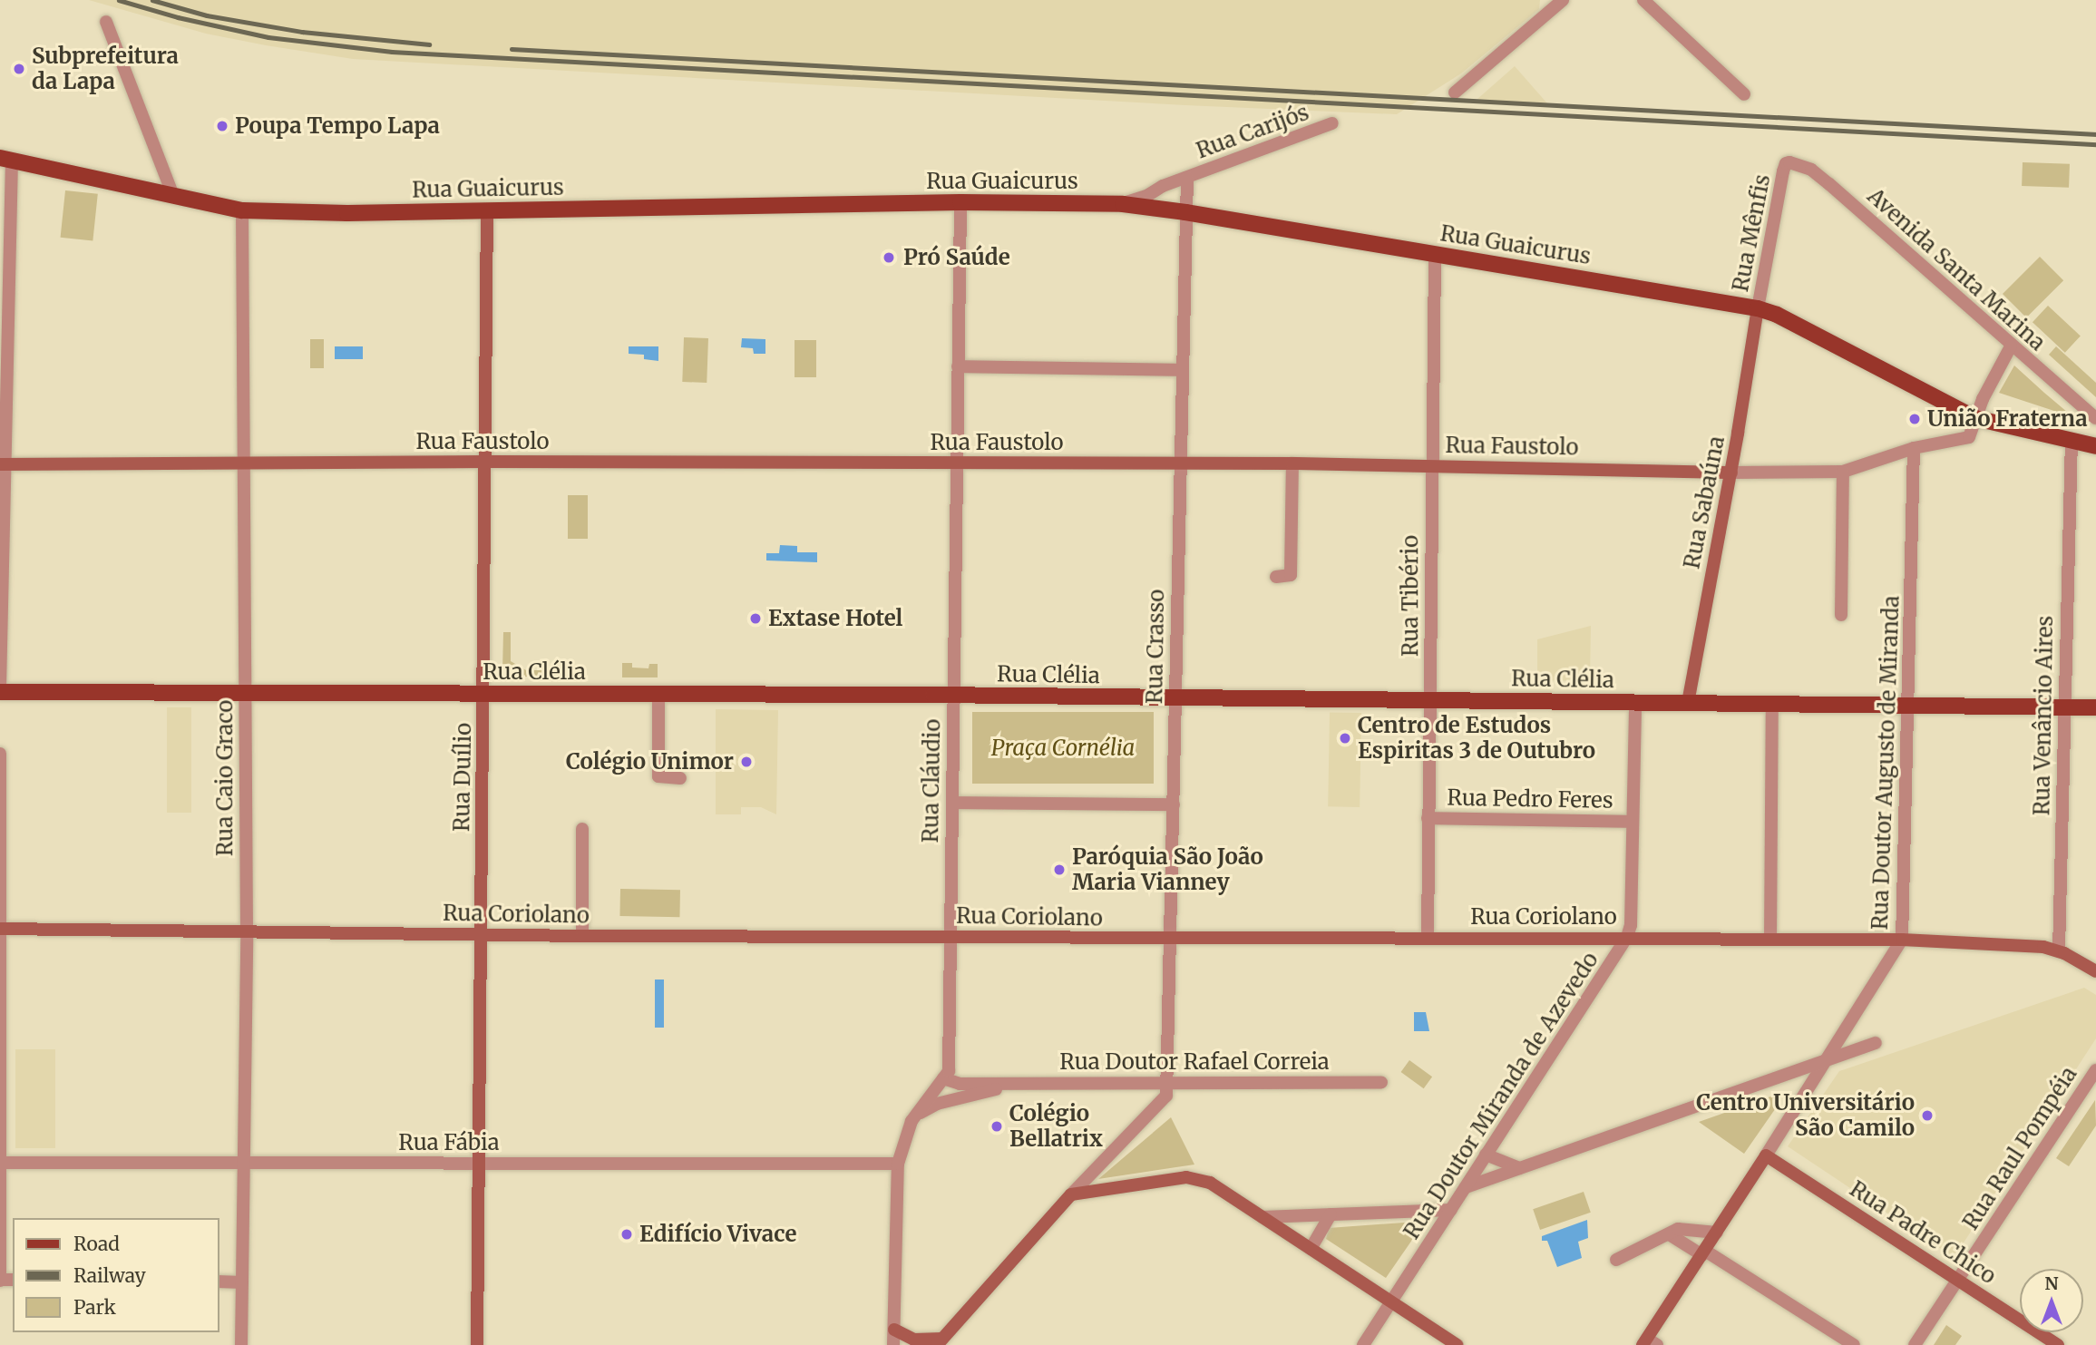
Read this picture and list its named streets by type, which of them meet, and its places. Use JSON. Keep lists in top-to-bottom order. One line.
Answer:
{"streets":{"main road":["Rua Guaicurus","Rua Clélia"],"street":["Rua Carijós","Rua Mênfis","Avenida Santa Marina","Rua Faustolo","Rua Sabaúna","Rua Tibério","Rua Crasso","Rua Venâncio Aires","Rua Doutor Augusto de Miranda","Rua Duílio","Rua Caio Graco","Rua Cláudio","Rua Pedro Feres","Rua Coriolano","Rua Doutor Rafael Correia","Rua Doutor Miranda de Azevedo","Rua Fábia","Rua Raul Pompéia","Rua Padre Chico"]},"crossings":[["Rua Carijós","Rua Guaicurus"],["Rua Carijós","Rua Crasso"],["Rua Guaicurus","Rua Mênfis"],["Rua Guaicurus","Rua Faustolo"],["Rua Guaicurus","Rua Sabaúna"],["Rua Guaicurus","Rua Tibério"],["Rua Guaicurus","Rua Crasso"],["Rua Guaicurus","Rua Venâncio Aires"],["Rua Guaicurus","Rua Duílio"],["Rua Guaicurus","Rua Caio Graco"],["Rua Guaicurus","Rua Cláudio"],["Rua Mênfis","Avenida Santa Marina"],["Rua Mênfis","Rua Sabaúna"],["Rua Faustolo","Rua Sabaúna"],["Rua Faustolo","Rua Tibério"],["Rua Faustolo","Rua Crasso"],["Rua Faustolo","Rua Doutor Augusto de Miranda"],["Rua Faustolo","Rua Duílio"],["Rua Faustolo","Rua Caio Graco"],["Rua Faustolo","Rua Cláudio"],["Rua Sabaúna","Rua Clélia"],["Rua Tibério","Rua Clélia"],["Rua Tibério","Rua Pedro Feres"],["Rua Tibério","Rua Coriolano"],["Rua Crasso","Rua Clélia"],["Rua Crasso","Rua Coriolano"],["Rua Crasso","Rua Doutor Rafael Correia"],["Rua Clélia","Rua Venâncio Aires"],["Rua Clélia","Rua Doutor Augusto de Miranda"],["Rua Clélia","Rua Duílio"],["Rua Clélia","Rua Caio Graco"],["Rua Clélia","Rua Cláudio"],["Rua Clélia","Rua Doutor Miranda de Azevedo"],["Rua Venâncio Aires","Rua Coriolano"],["Rua Doutor Augusto de Miranda","Rua Coriolano"],["Rua Doutor Augusto de Miranda","Rua Padre Chico"],["Rua Duílio","Rua Coriolano"],["Rua Duílio","Rua Fábia"],["Rua Caio Graco","Rua Coriolano"],["Rua Caio Graco","Rua Fábia"],["Rua Cláudio","Rua Coriolano"],["Rua Cláudio","Rua Doutor Rafael Correia"],["Rua Cláudio","Rua Fábia"],["Rua Pedro Feres","Rua Doutor Miranda de Azevedo"],["Rua Coriolano","Rua Doutor Miranda de Azevedo"],["Rua Raul Pompéia","Rua Padre Chico"]],"parks":["Praça Cornélia"],"places":["Subprefeitura da Lapa","Poupa Tempo Lapa","Pró Saúde","União Fraterna","Extase Hotel","Centro de Estudos Espiritas 3 de Outubro","Colégio Unimor","Paróquia São João Maria Vianney","Centro Universitário São Camilo","Colégio Bellatrix","Edifício Vivace"],"legend":["Road","Railway","Park"],"north":"top"}
